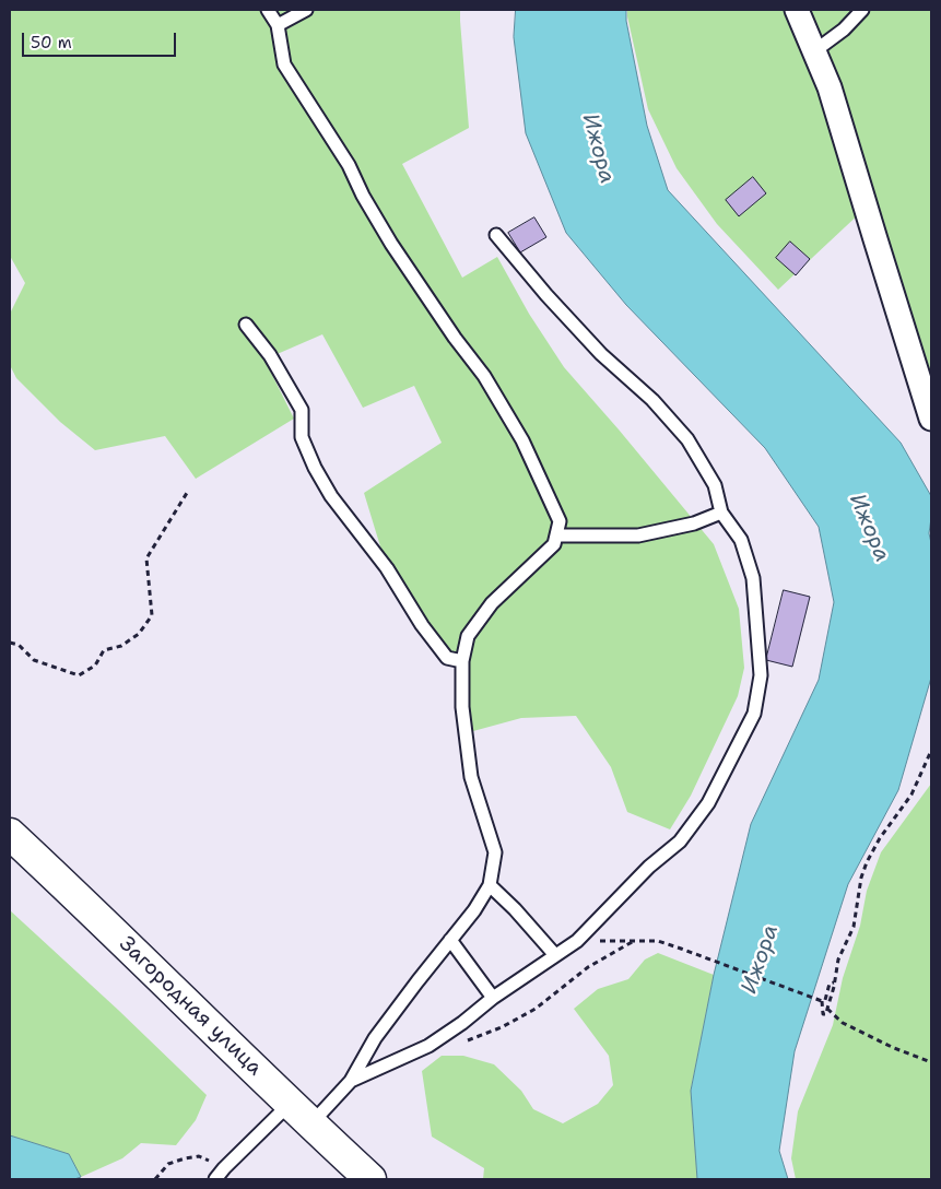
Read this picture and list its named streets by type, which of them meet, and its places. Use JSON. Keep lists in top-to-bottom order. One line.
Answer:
{"streets":{"main road":["Загородная улица"]},"water":["Ижора"],"scale_bar":"50 m"}
